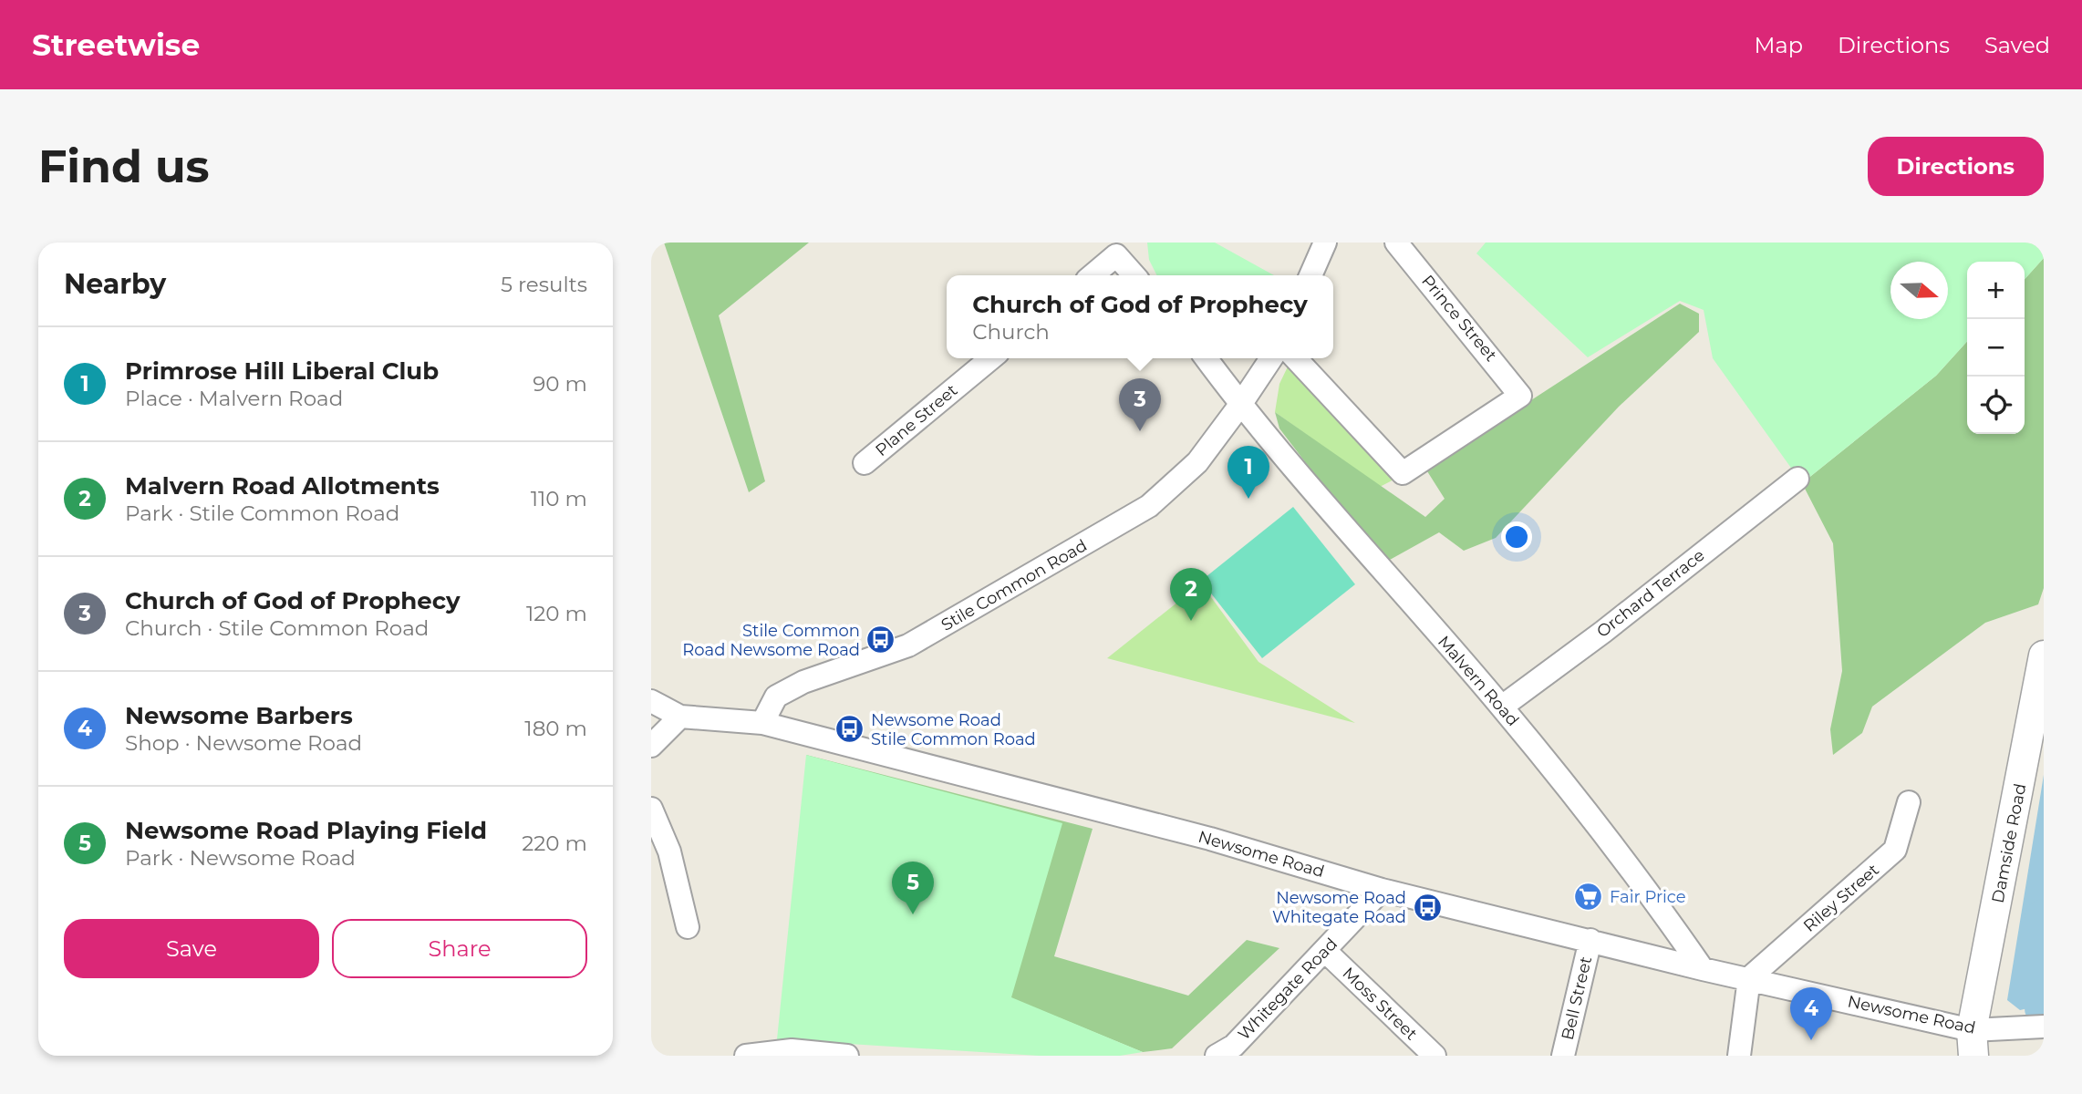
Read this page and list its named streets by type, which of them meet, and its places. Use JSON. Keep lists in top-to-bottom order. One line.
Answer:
{"streets":{"street":["Prince Street","Plane Street","Stile Common Road","Orchard Terrace","Malvern Road","Damside Road","Newsome Road","Riley Street","Whitegate Road","Bell Street","Moss Street"]},"crossings":[["Stile Common Road","Malvern Road"],["Stile Common Road","Newsome Road"],["Orchard Terrace","Malvern Road"],["Malvern Road","Newsome Road"],["Damside Road","Newsome Road"],["Newsome Road","Riley Street"],["Newsome Road","Whitegate Road"],["Newsome Road","Bell Street"],["Whitegate Road","Moss Street"]],"places":{"bus stop":["Stile Common Road Newsome Road","Newsome Road Stile Common Road","Newsome Road Whitegate Road"],"supermarket":["Fair Price"]},"north":"right","page":{"header":"Streetwise","nav":["Map","Directions","Saved"],"buttons":["Directions",["Save","Share"]],"title":"Find us","heading":["Nearby","5 results"],"map_buttons":["+","−"],"popup":["Church of God of Prophecy","Church"],"list":[{"mark":"1","name":"Primrose Hill Liberal Club","note":"Place · Malvern Road","value":"90 m"},{"mark":"2","name":"Malvern Road Allotments","note":"Park · Stile Common Road","value":"110 m"},{"mark":"3","name":"Church of God of Prophecy","note":"Church · Stile Common Road","value":"120 m"},{"mark":"4","name":"Newsome Barbers","note":"Shop · Newsome Road","value":"180 m"},{"mark":"5","name":"Newsome Road Playing Field","note":"Park · Newsome Road","value":"220 m"}],"pins":["3","1","2","5","4"]}}
